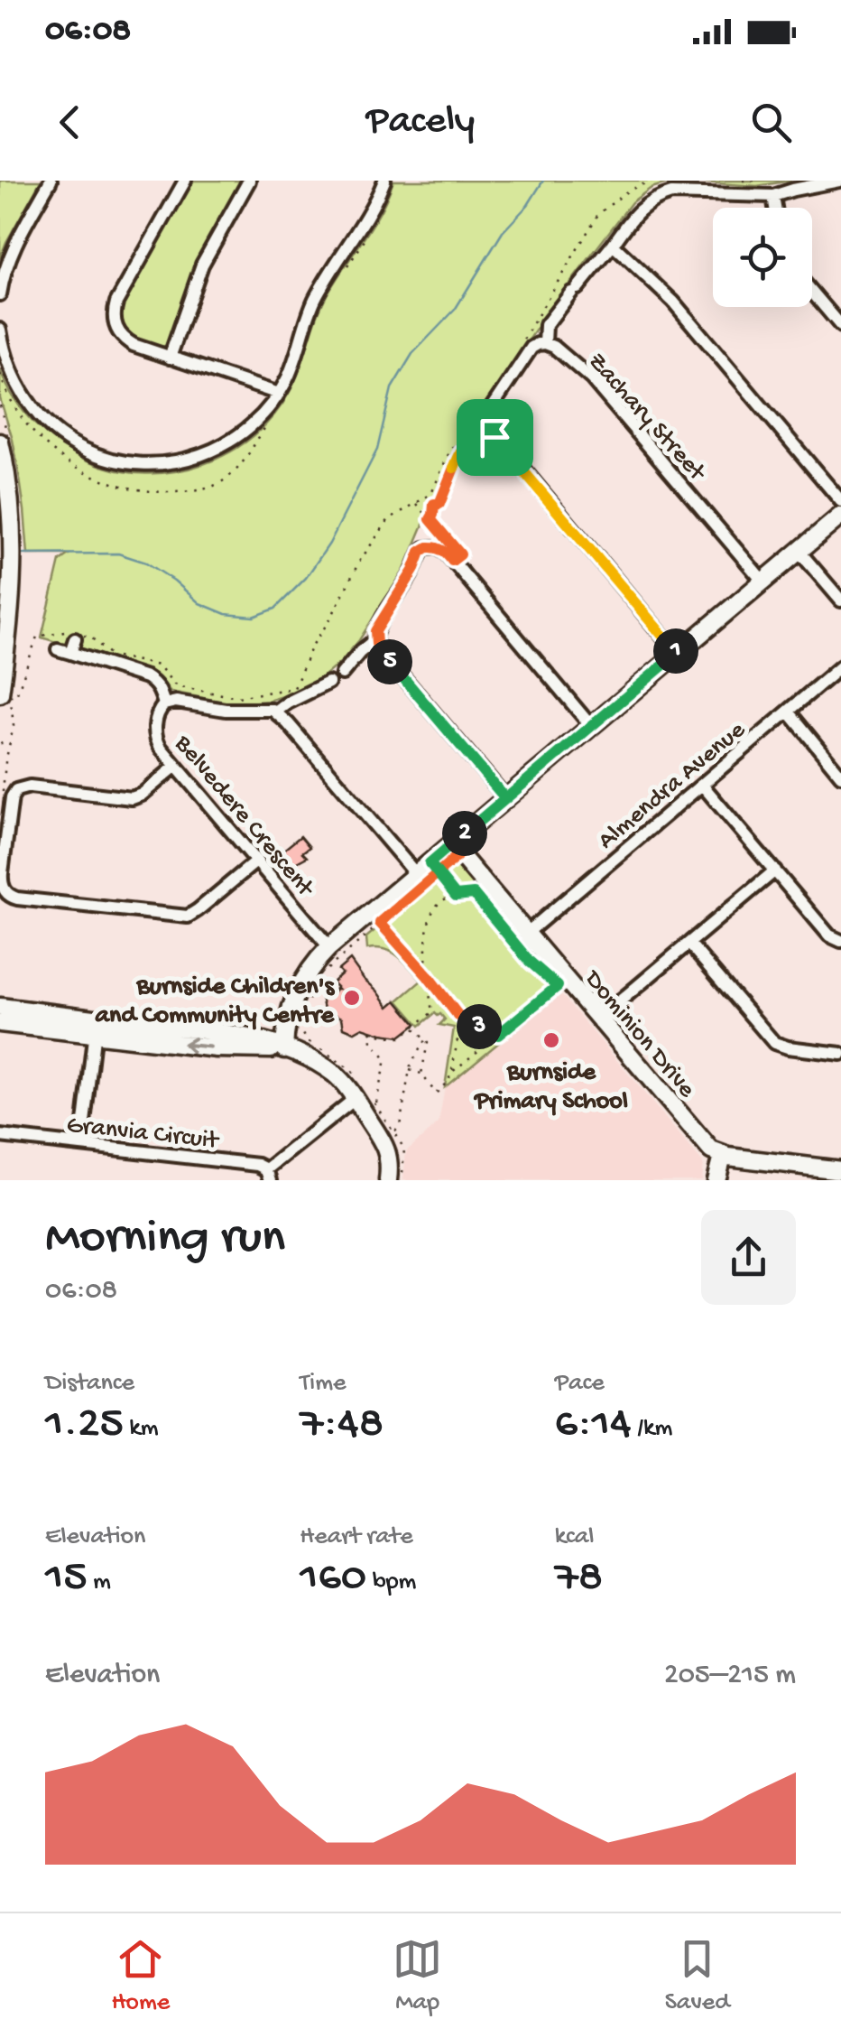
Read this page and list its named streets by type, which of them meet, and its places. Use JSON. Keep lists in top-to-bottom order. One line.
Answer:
{"streets":{"street":["Zachary Street","Almendra Avenue","Belvedere Crescent","Dominion Drive","Granvia Circuit"]},"crossings":[["Almendra Avenue","Dominion Drive"]],"places":["Burnside Children's and Community Centre","Burnside Primary School"],"page":{"status":"06:08","header":"Pacely","pins":["1","5","2","3"],"heading":["Morning run","06:08"],"stats":[["Distance","1.25 km"],["Time","7:48"],["Pace","6:14 /km"],["Elevation","15 m"],["Heart rate","160 bpm"],["kcal","78"]],"chart":["Elevation","205–215 m"],"tabs":["Home","Map","Saved"]}}
